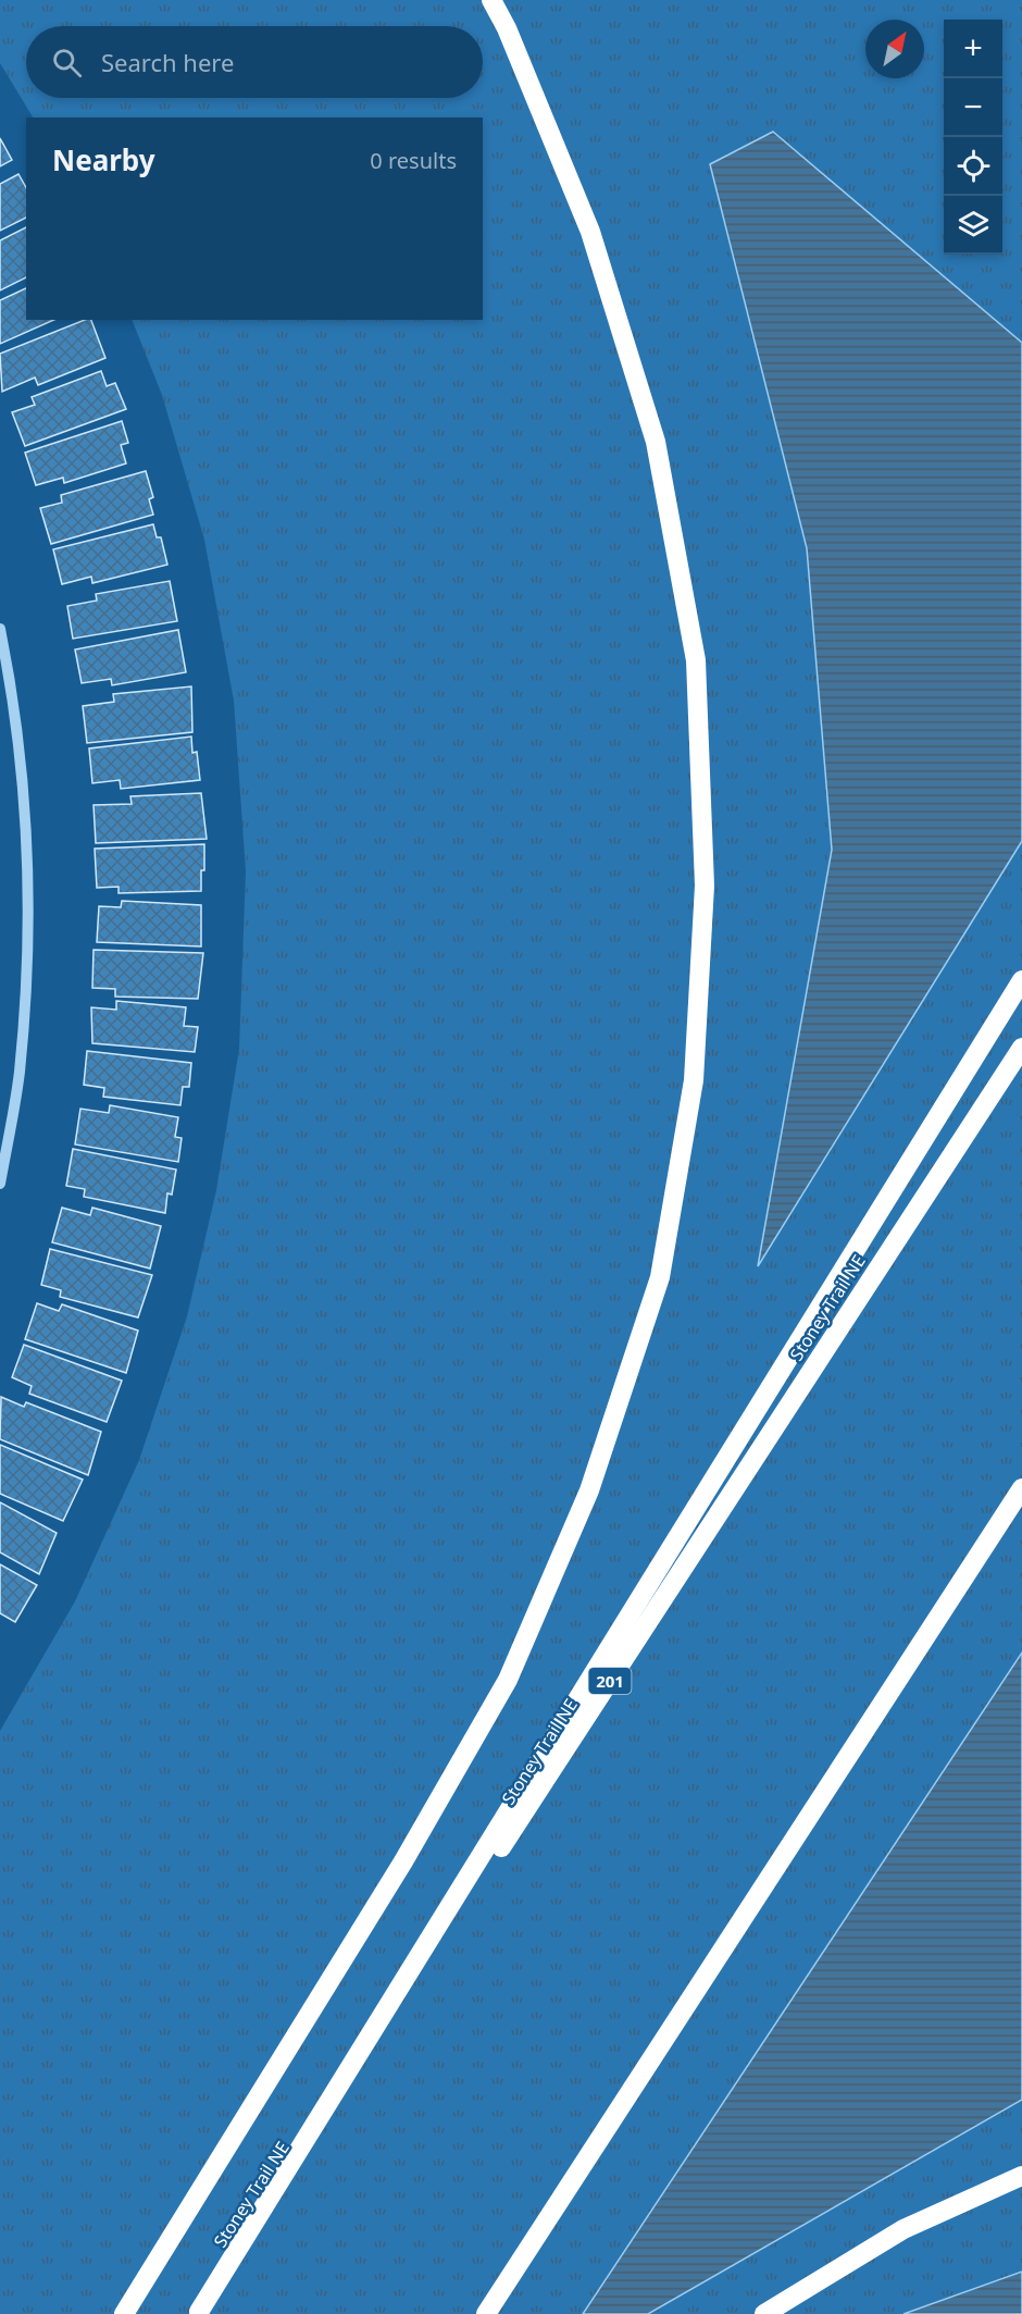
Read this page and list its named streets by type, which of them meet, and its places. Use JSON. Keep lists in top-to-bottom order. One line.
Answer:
{"streets":{"highway":["Stoney Trail NE","201"]},"north":"top right","page":{"map_buttons":["+","−"],"search":"Search here","heading":["Nearby","0 results"]}}
